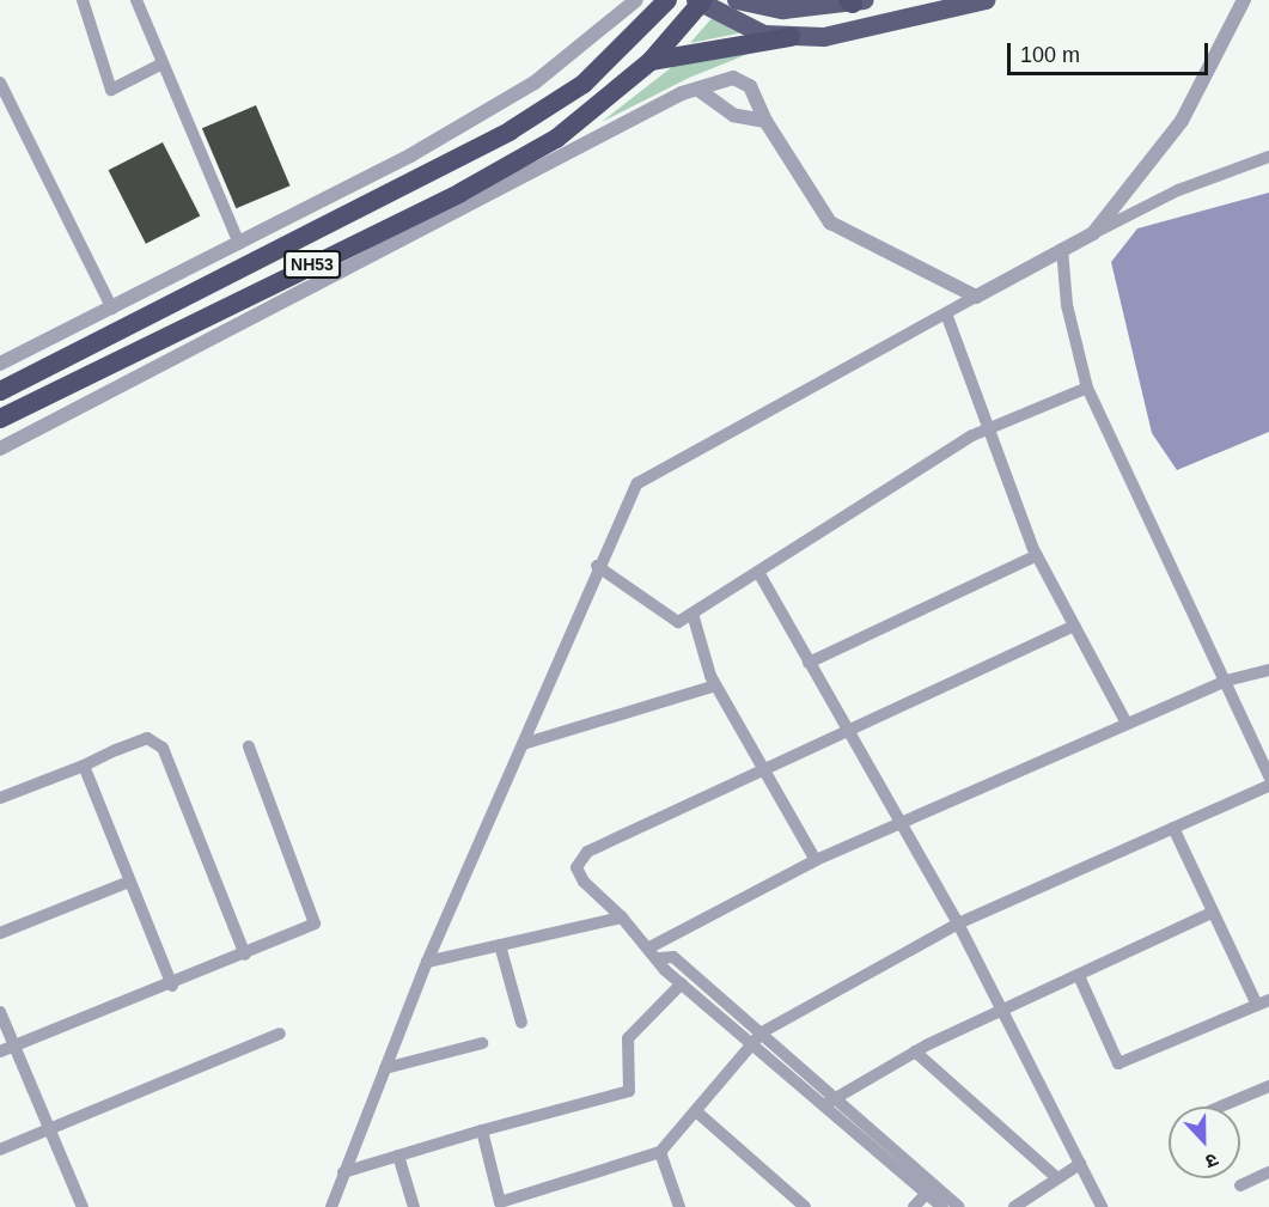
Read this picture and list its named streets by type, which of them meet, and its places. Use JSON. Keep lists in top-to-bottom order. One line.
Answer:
{"streets":{"highway":["NH53"]},"scale_bar":"100 m","north":"bottom"}
